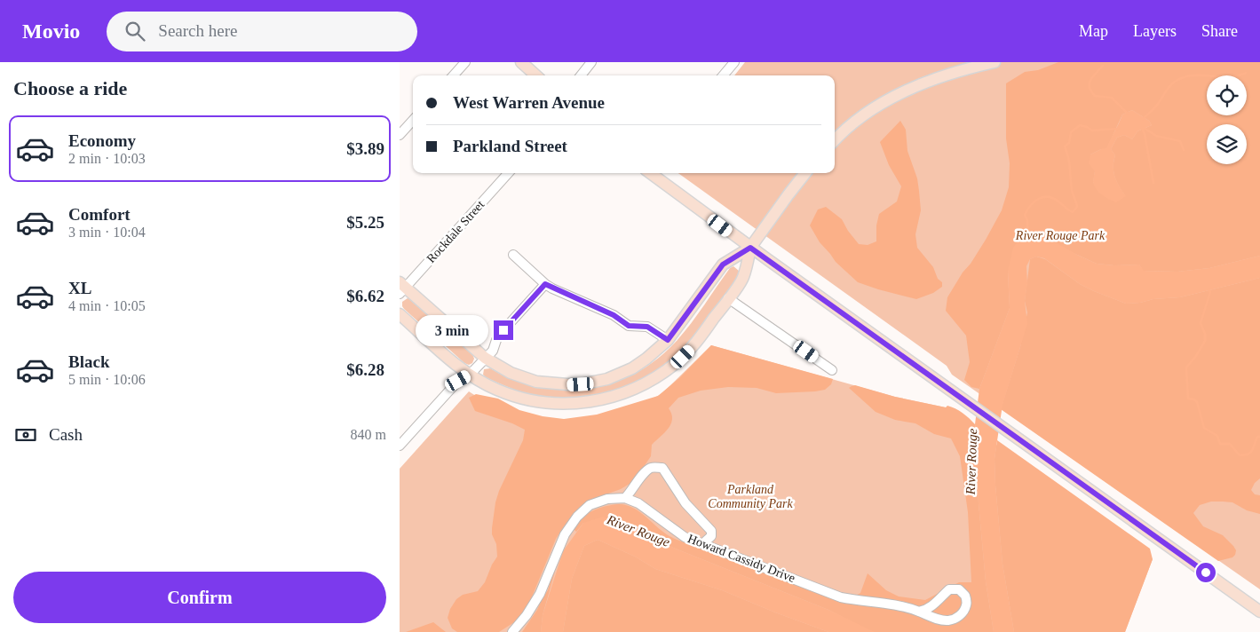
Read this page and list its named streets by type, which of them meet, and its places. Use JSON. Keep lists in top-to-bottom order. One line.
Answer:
{"streets":{"street":["Rockdale Street","Howard Cassidy Drive"]},"water":["River Rouge"],"parks":["River Rouge Park","Parkland Community Park"],"page":{"header":"Movio","search":"Search here","nav":["Map","Layers","Share"],"heading":"Choose a ride","banner":["West Warren Avenue","Parkland Street"],"list":[{"name":"Economy","note":"2 min · 10:03","value":"$3.89"},{"name":"Comfort","note":"3 min · 10:04","value":"$5.25"},{"name":"XL","note":"4 min · 10:05","value":"$6.62"},{"name":"Black","note":"5 min · 10:06","value":"$6.28"}],"bubble":"3 min","pay":["Cash","840 m"],"buttons":"Confirm"}}
